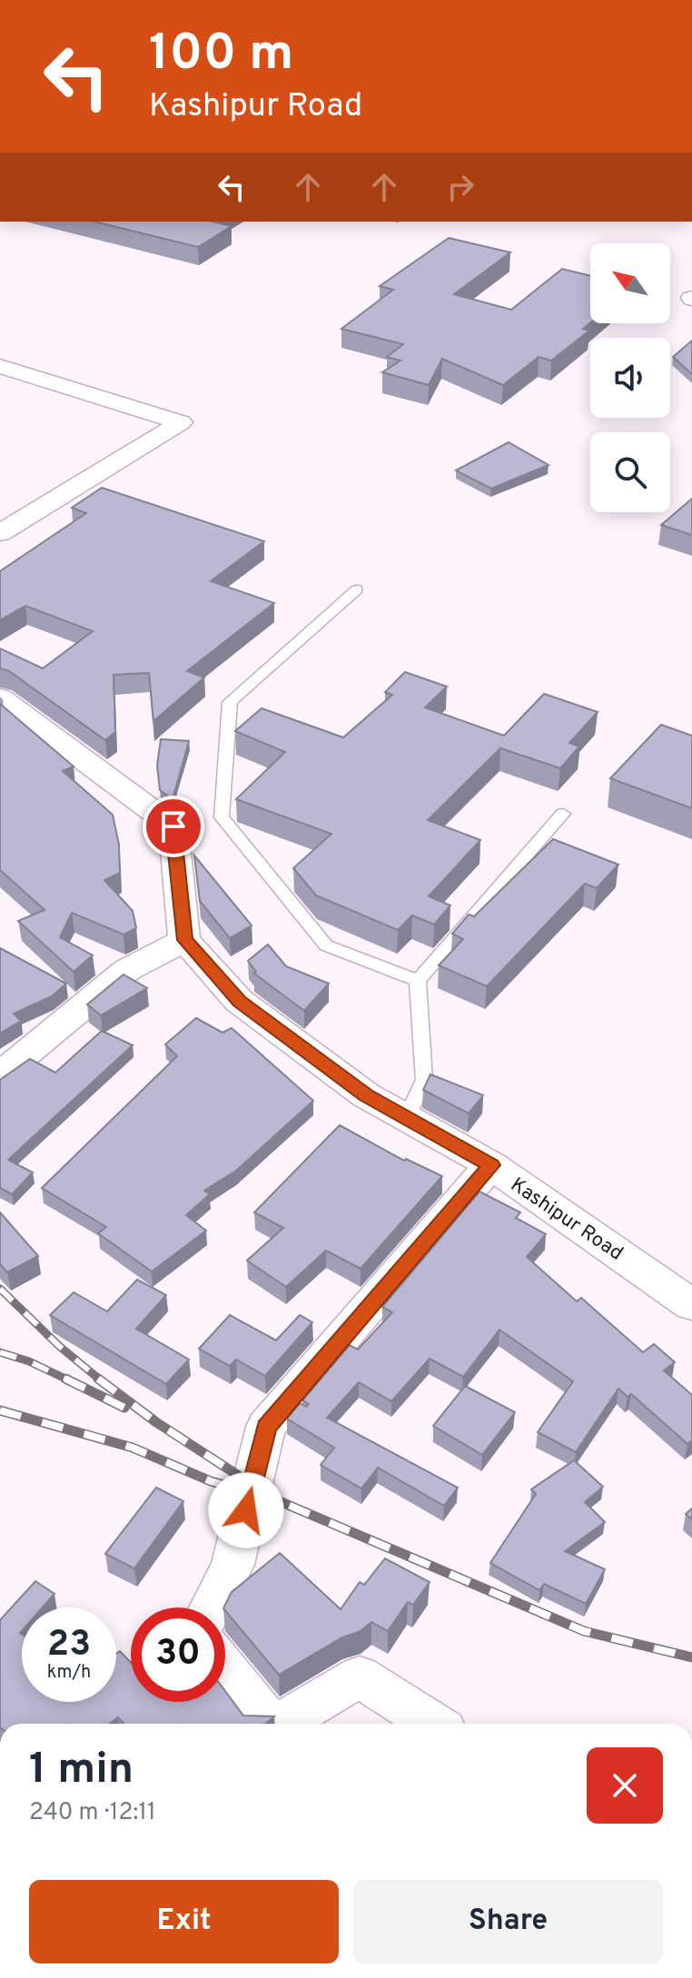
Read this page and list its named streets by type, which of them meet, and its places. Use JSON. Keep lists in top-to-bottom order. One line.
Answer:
{"streets":{"street":["Kashipur Road"]},"north":"top left","page":{"turn":["100 m","Kashipur Road"],"speed":"23 km/h","limit":"30","heading":["1 min","240 m · 12:11"],"buttons":["Exit","Share"]}}
